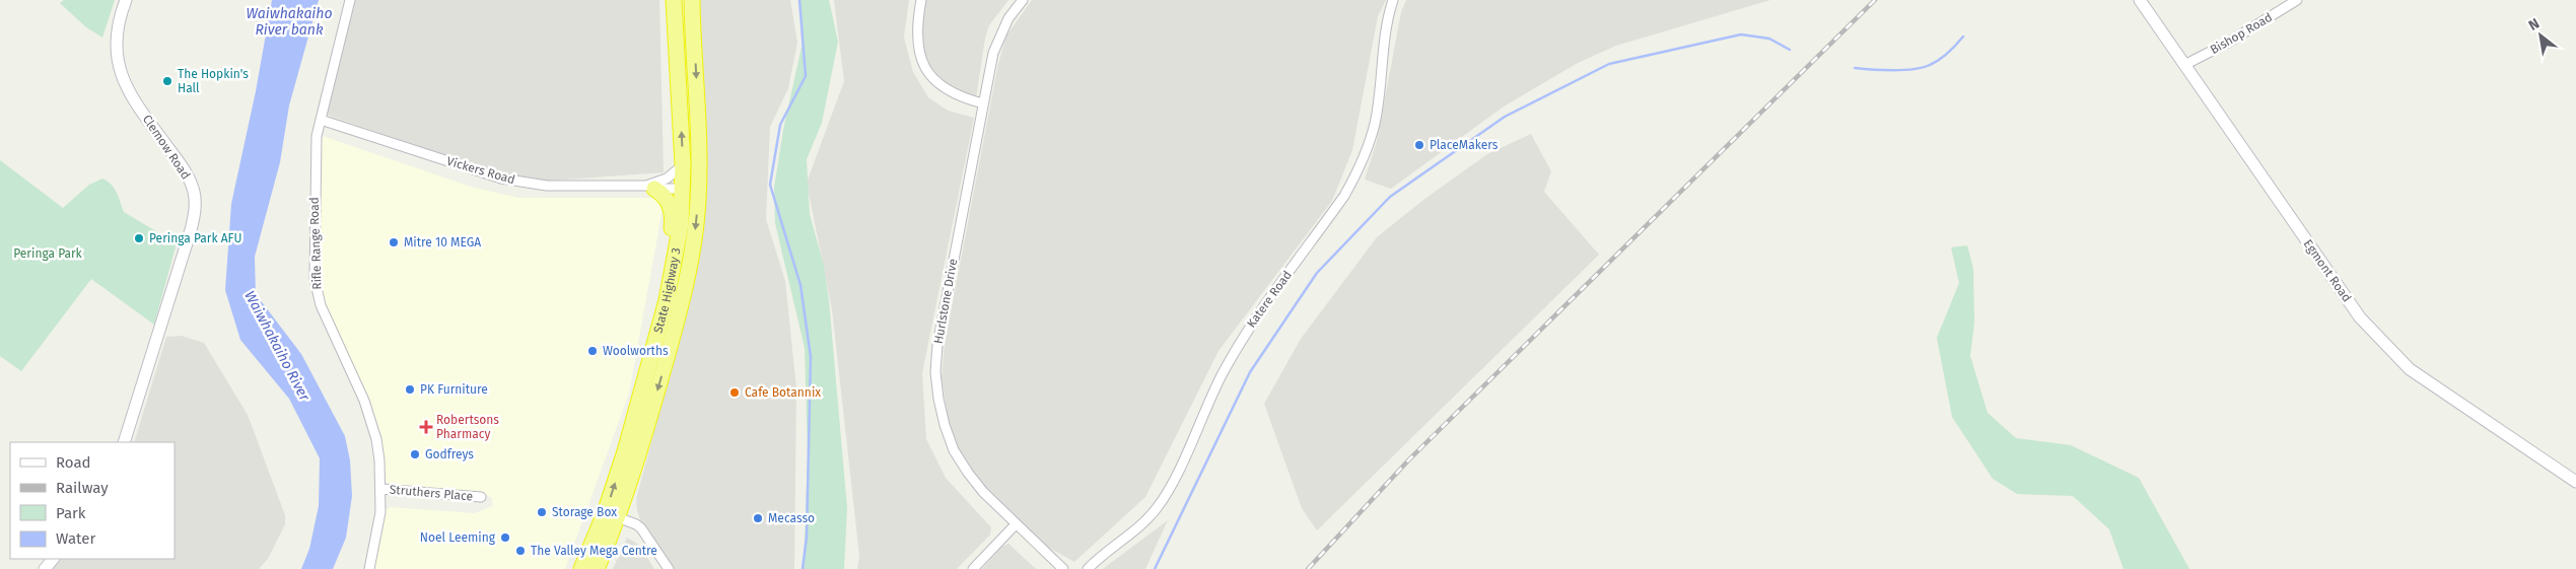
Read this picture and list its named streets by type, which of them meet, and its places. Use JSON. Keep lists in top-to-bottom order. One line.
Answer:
{"streets":{"highway":["State Highway 3"],"main road":["Clemow Road","Egmont Road"],"street":["Bishop Road","Vickers Road","Rifle Range Road","Katere Road","Hurlstone Drive","Struthers Place"]},"crossings":[["Bishop Road","Egmont Road"],["Vickers Road","Rifle Range Road"],["Vickers Road","State Highway 3"],["Rifle Range Road","Struthers Place"]],"water":["Waiwhakaiho River bank","Waiwhakaiho River"],"parks":["Peringa Park"],"places":{"other":["The Hopkin's Hall","PlaceMakers","Peringa Park AFU","Mitre 10 MEGA","Woolworths","PK Furniture","Cafe Botannix","Godfreys","Storage Box","Mecasso","Noel Leeming","The Valley Mega Centre"],"health":["Robertsons Pharmacy"]},"legend":["Road","Railway","Park","Water"],"north":"top left"}
